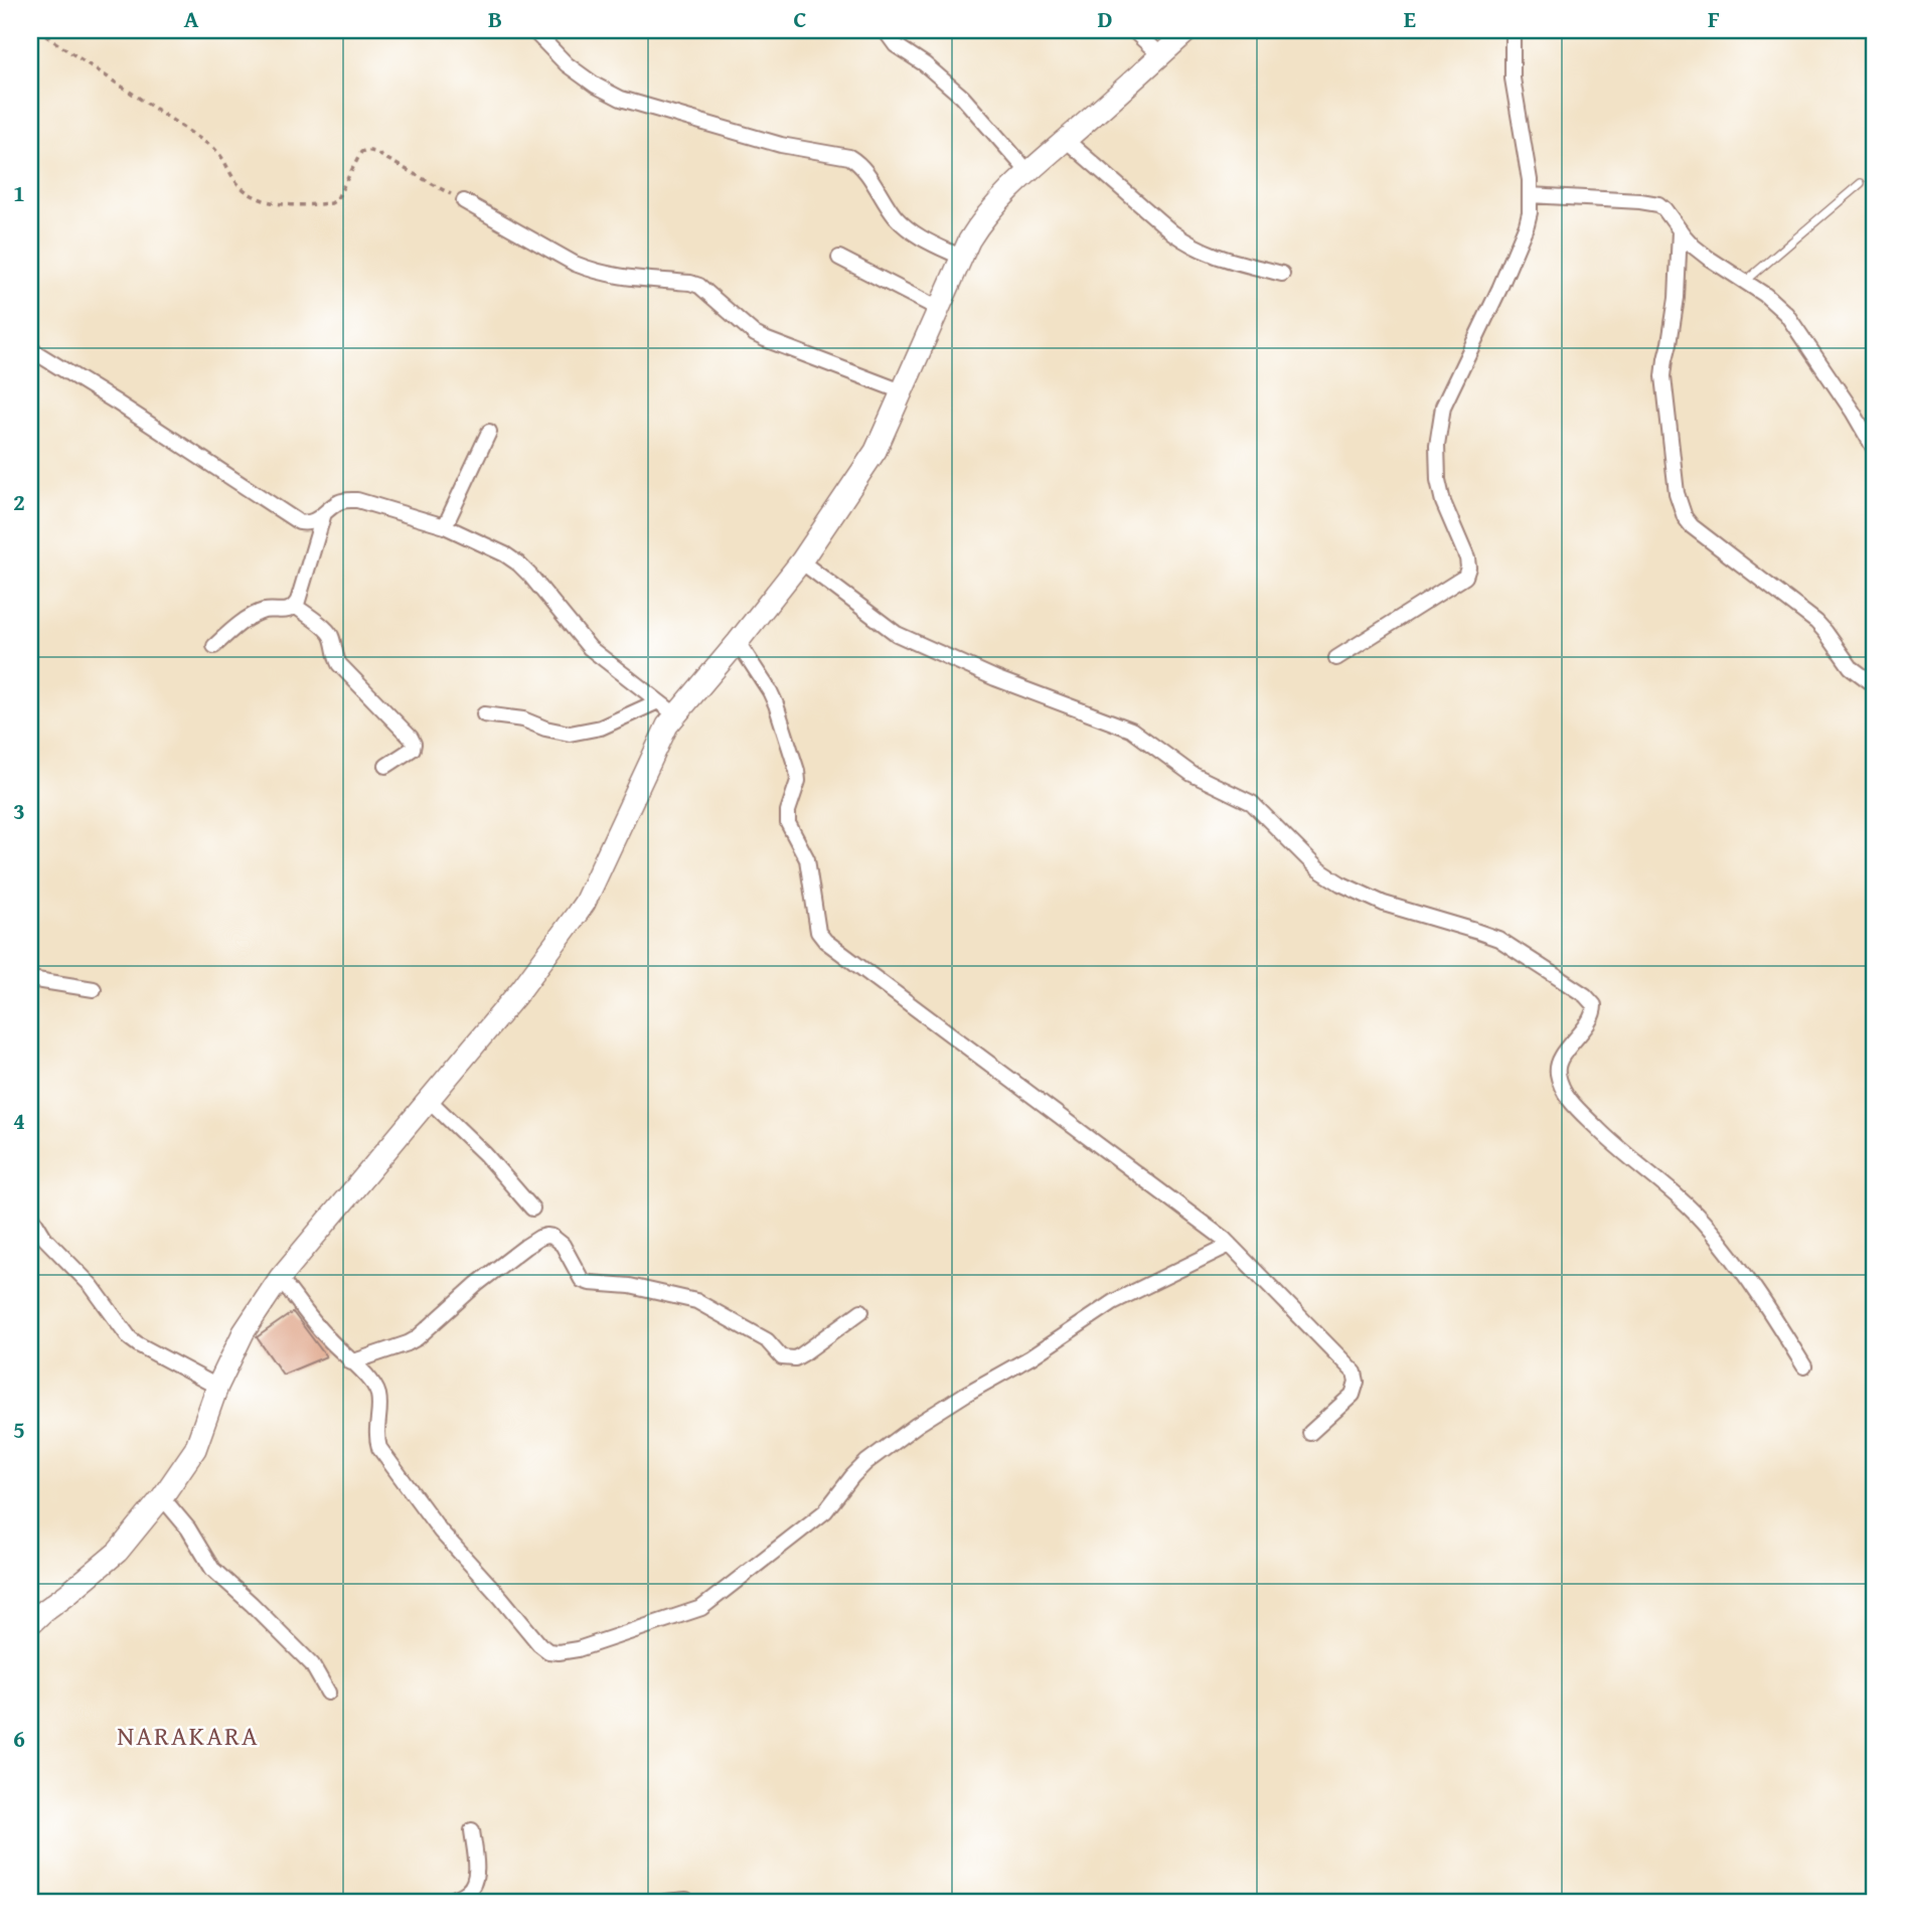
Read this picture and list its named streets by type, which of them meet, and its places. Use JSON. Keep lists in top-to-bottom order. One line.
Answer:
{"districts":["NARAKARA"],"grid":{"columns":["A","B","C","D","E","F"],"rows":["1","2","3","4","5","6"]}}
